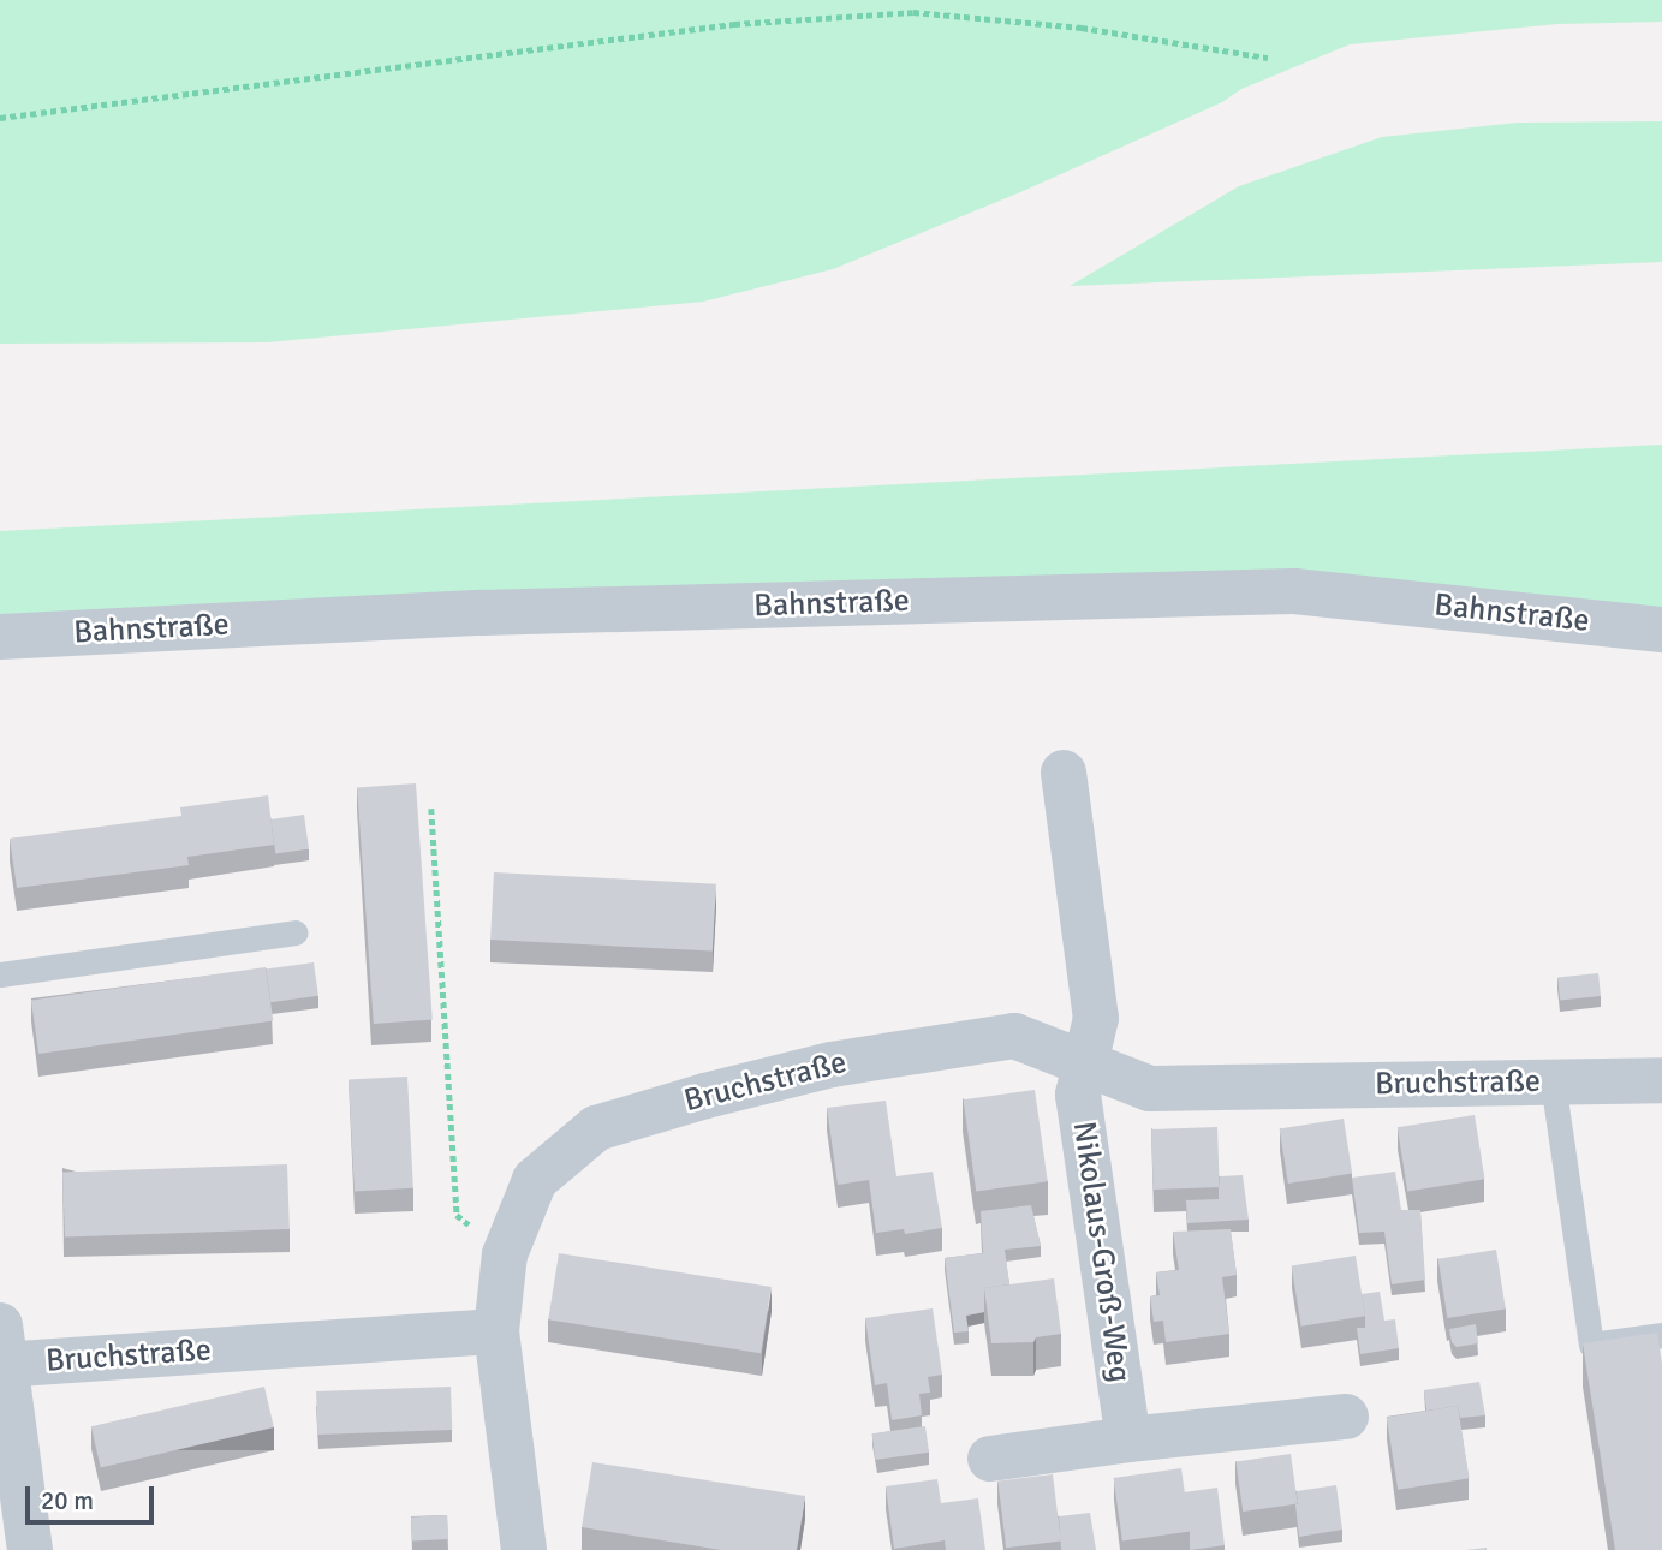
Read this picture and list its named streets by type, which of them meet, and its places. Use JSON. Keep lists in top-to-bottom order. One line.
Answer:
{"streets":{"street":["Bahnstraße","Bruchstraße","Nikolaus-Groß-Weg"]},"crossings":[["Bruchstraße","Nikolaus-Groß-Weg"]],"scale_bar":"20 m"}
